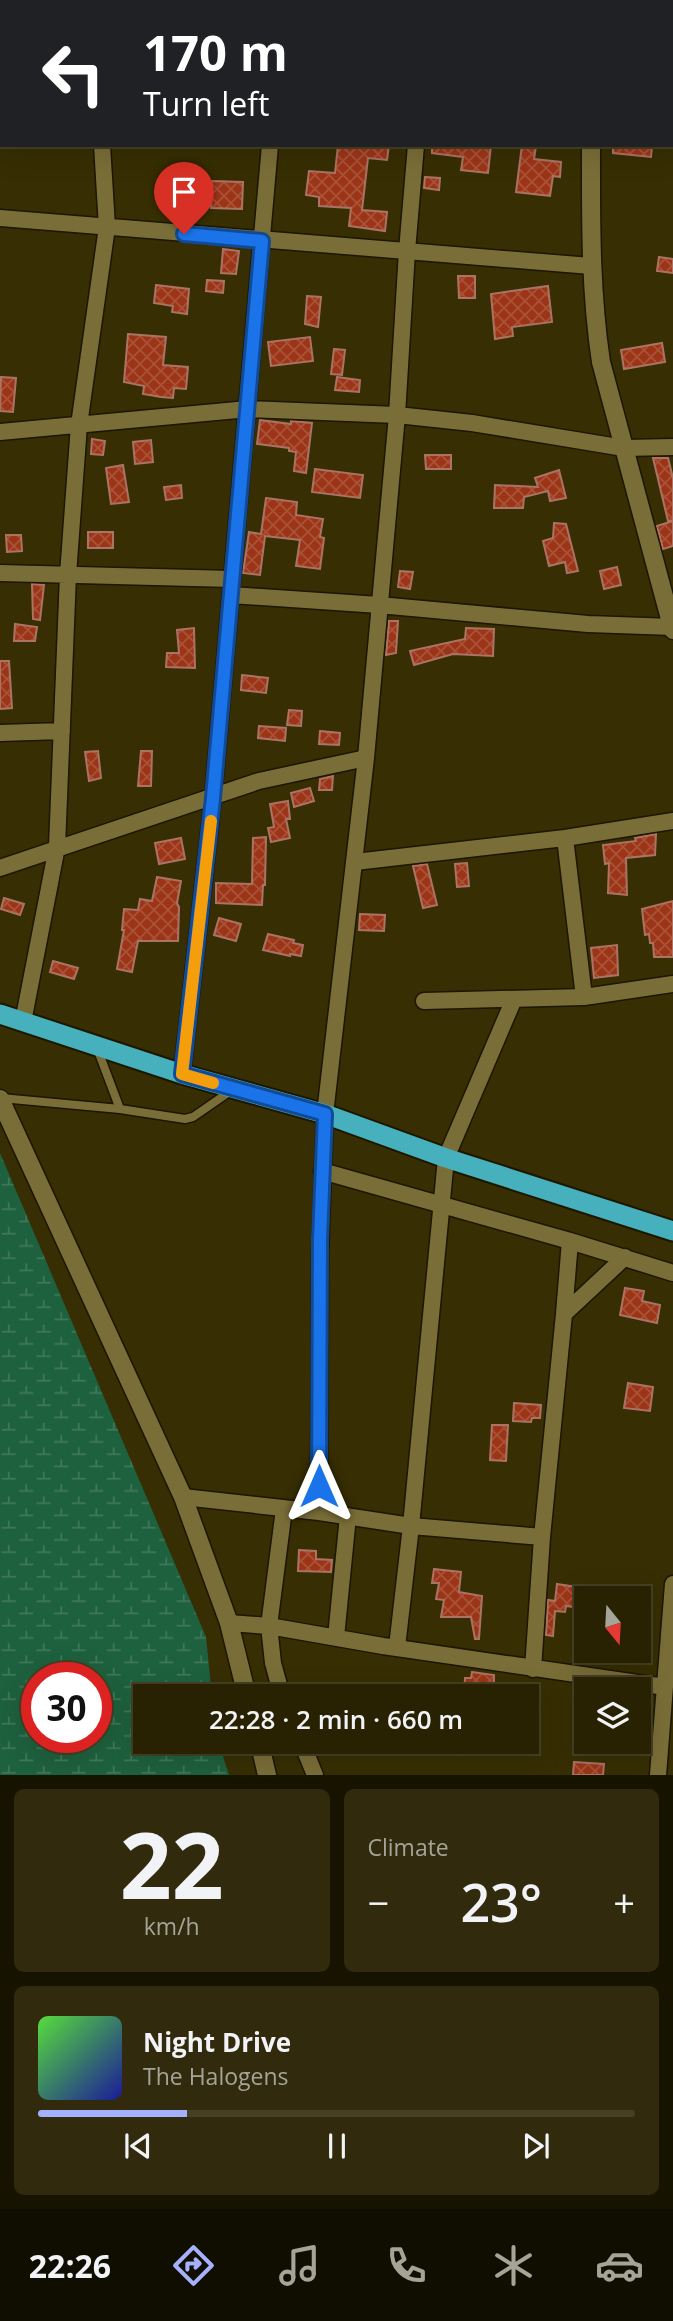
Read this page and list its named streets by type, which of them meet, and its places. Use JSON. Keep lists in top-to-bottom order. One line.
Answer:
{"north":"bottom","page":{"turn":["170 m","Turn left"],"limit":"30","trip":"22:28 · 2 min · 660 m","tile":[["22","km/h"],"Climate"],"heat":["−","23°","+"],"song":["Night Drive","The Halogens"],"tabs":"22:26"}}
